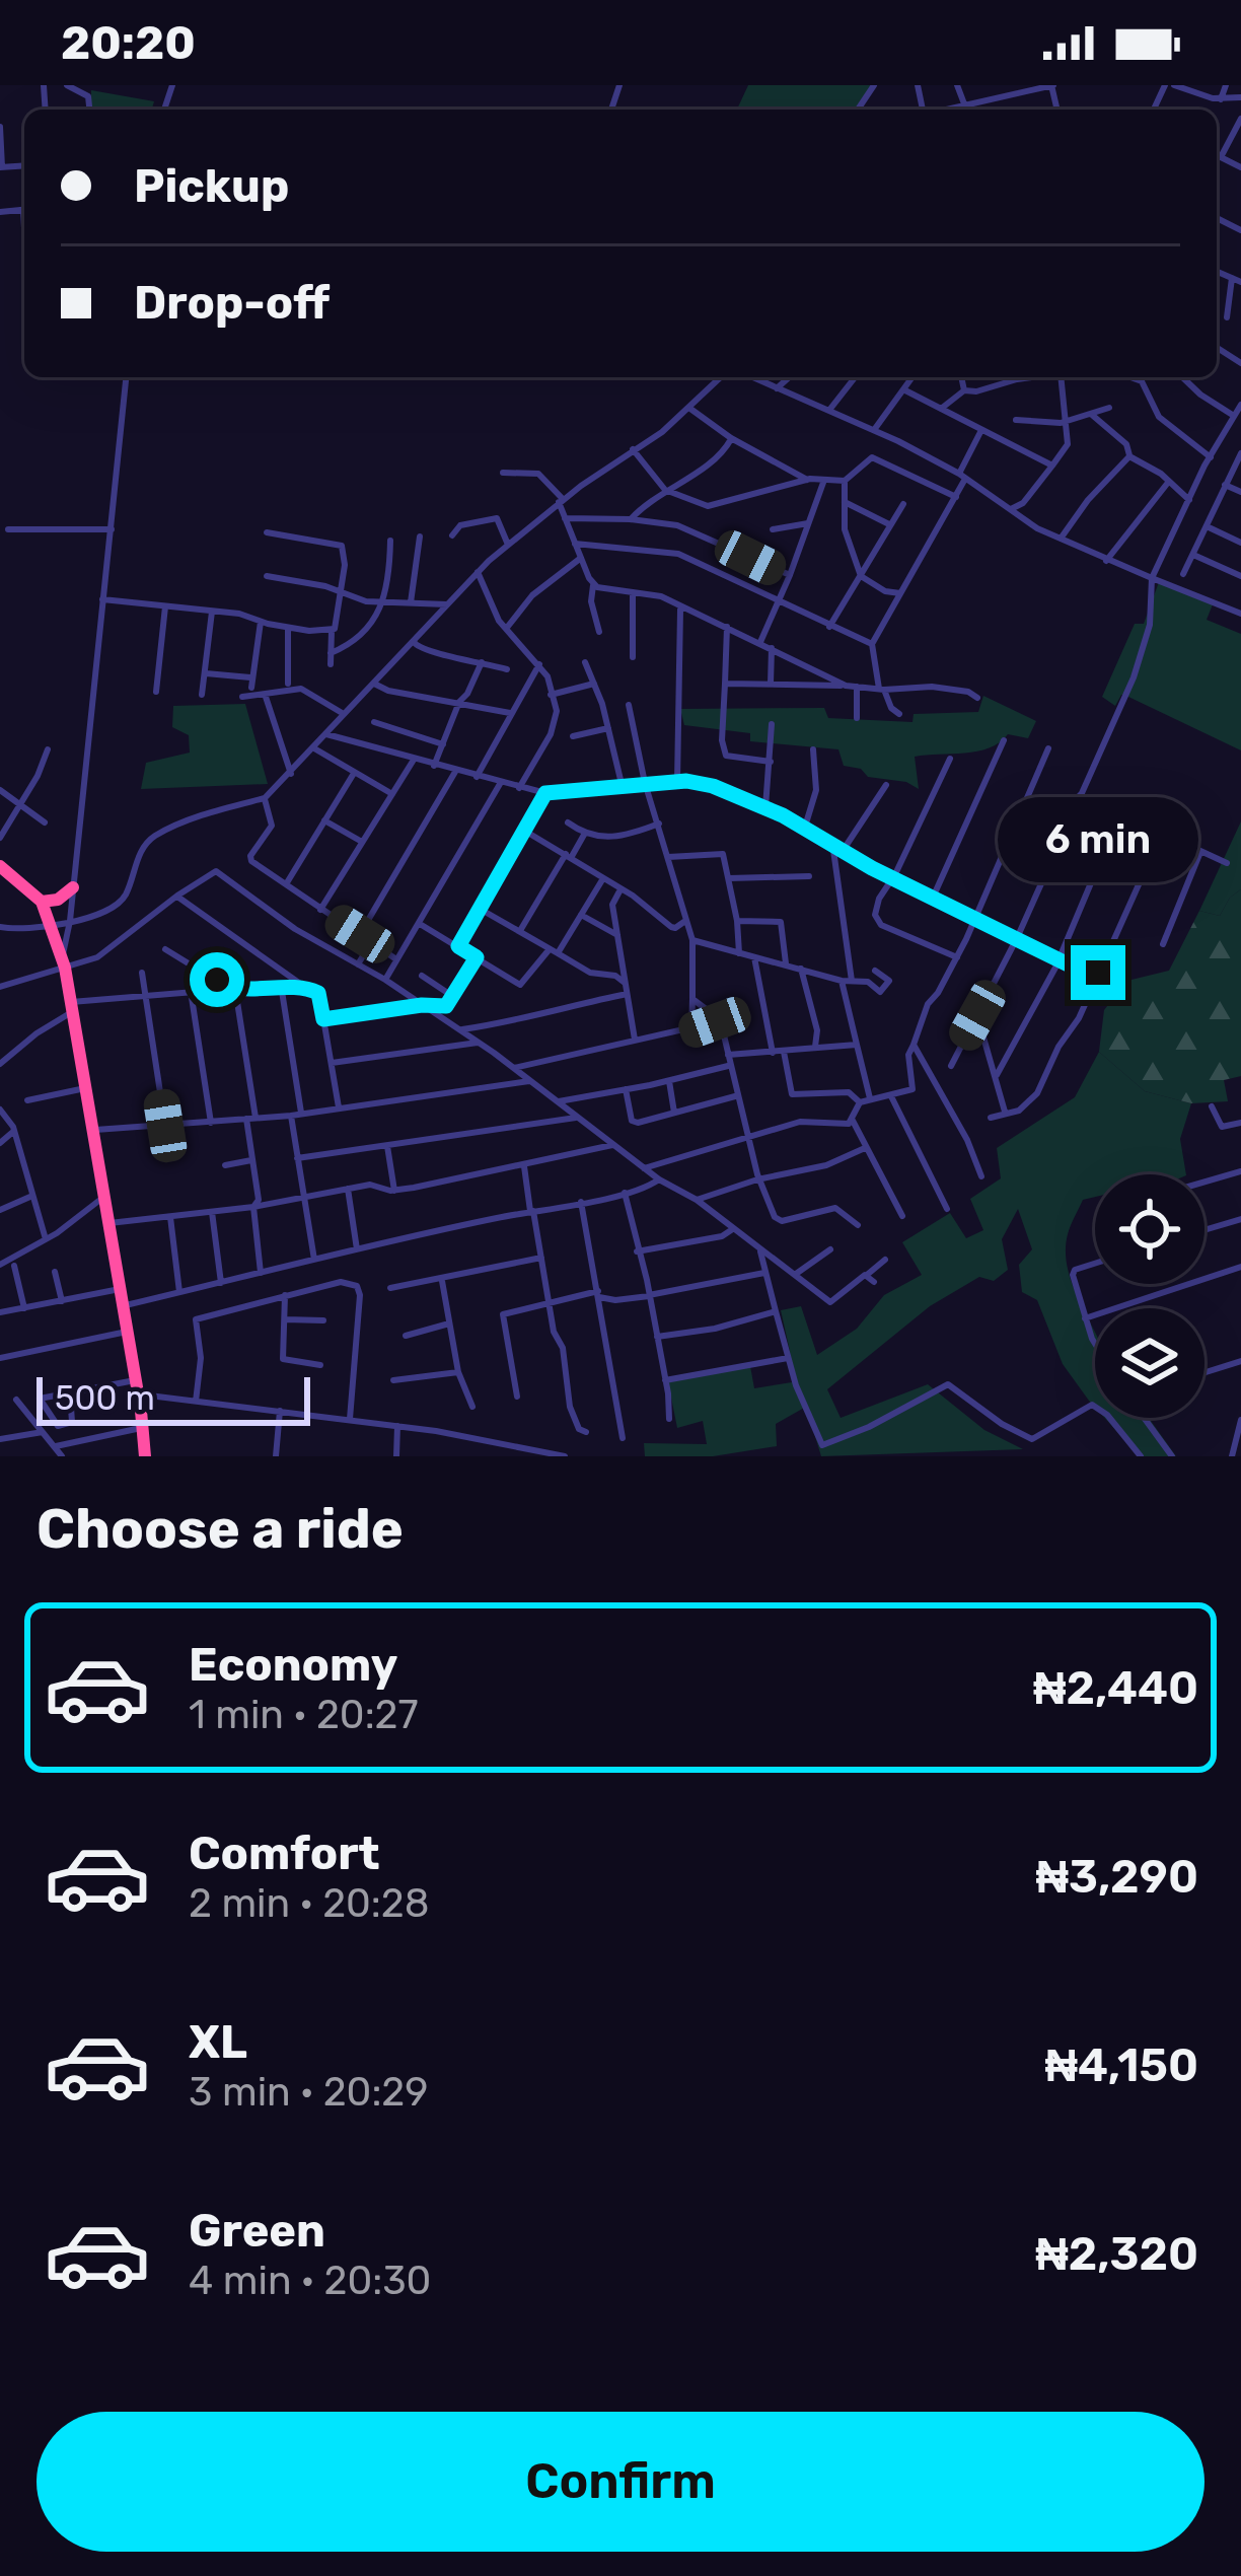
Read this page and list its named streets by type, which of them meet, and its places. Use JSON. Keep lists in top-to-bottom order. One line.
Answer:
{"scale_bar":"500 m","page":{"status":"20:20","banner":["Pickup","Drop-off"],"bubble":"6 min","scale":"500 m","heading":"Choose a ride","list":[{"name":"Economy","note":"1 min · 20:27","value":"₦2,440"},{"name":"Comfort","note":"2 min · 20:28","value":"₦3,290"},{"name":"XL","note":"3 min · 20:29","value":"₦4,150"},{"name":"Green","note":"4 min · 20:30","value":"₦2,320"}],"buttons":"Confirm"}}
